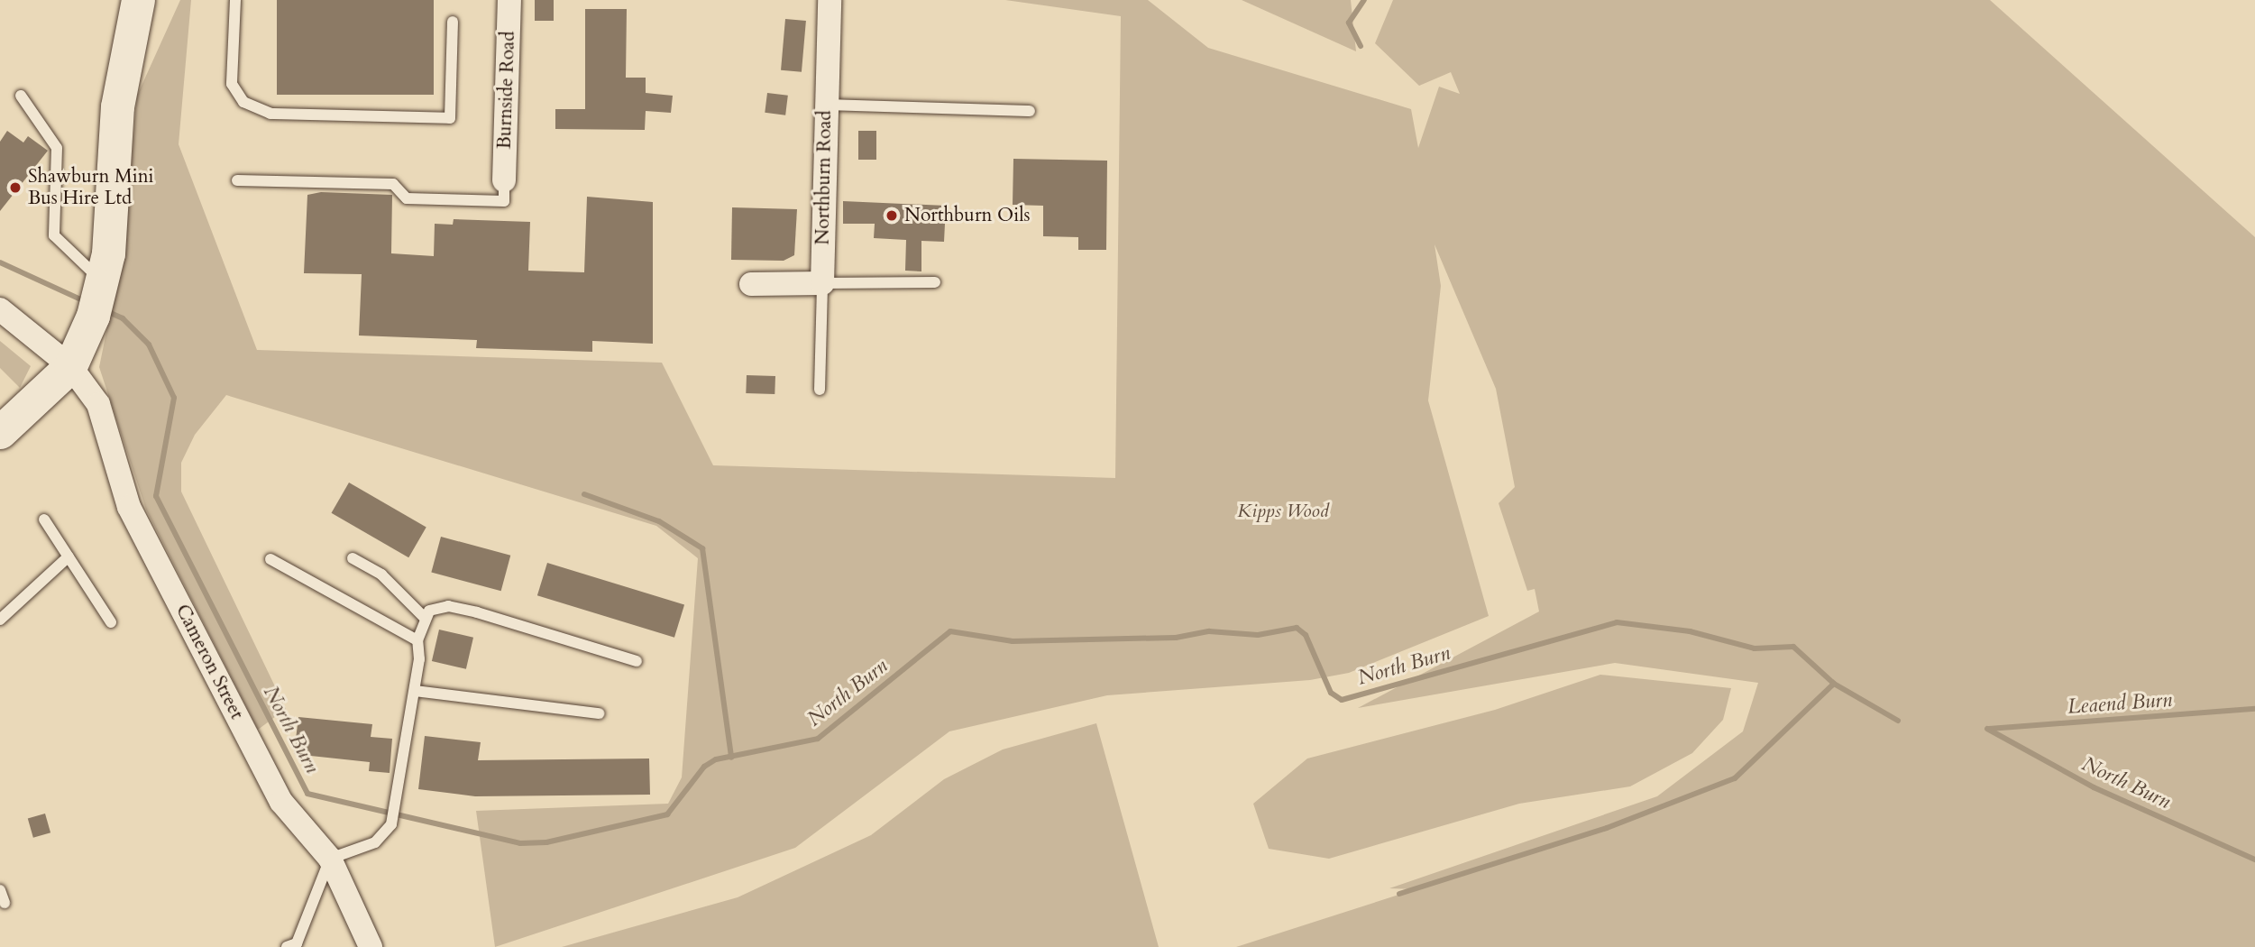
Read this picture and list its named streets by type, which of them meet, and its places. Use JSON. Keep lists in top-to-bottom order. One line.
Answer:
{"streets":{"street":["Burnside Road","Northburn Road","Cameron Street"]},"water":["North Burn","Leaend Burn"],"parks":["Kipps Wood"],"places":["Shawburn Mini Bus Hire Ltd","Northburn Oils"]}
